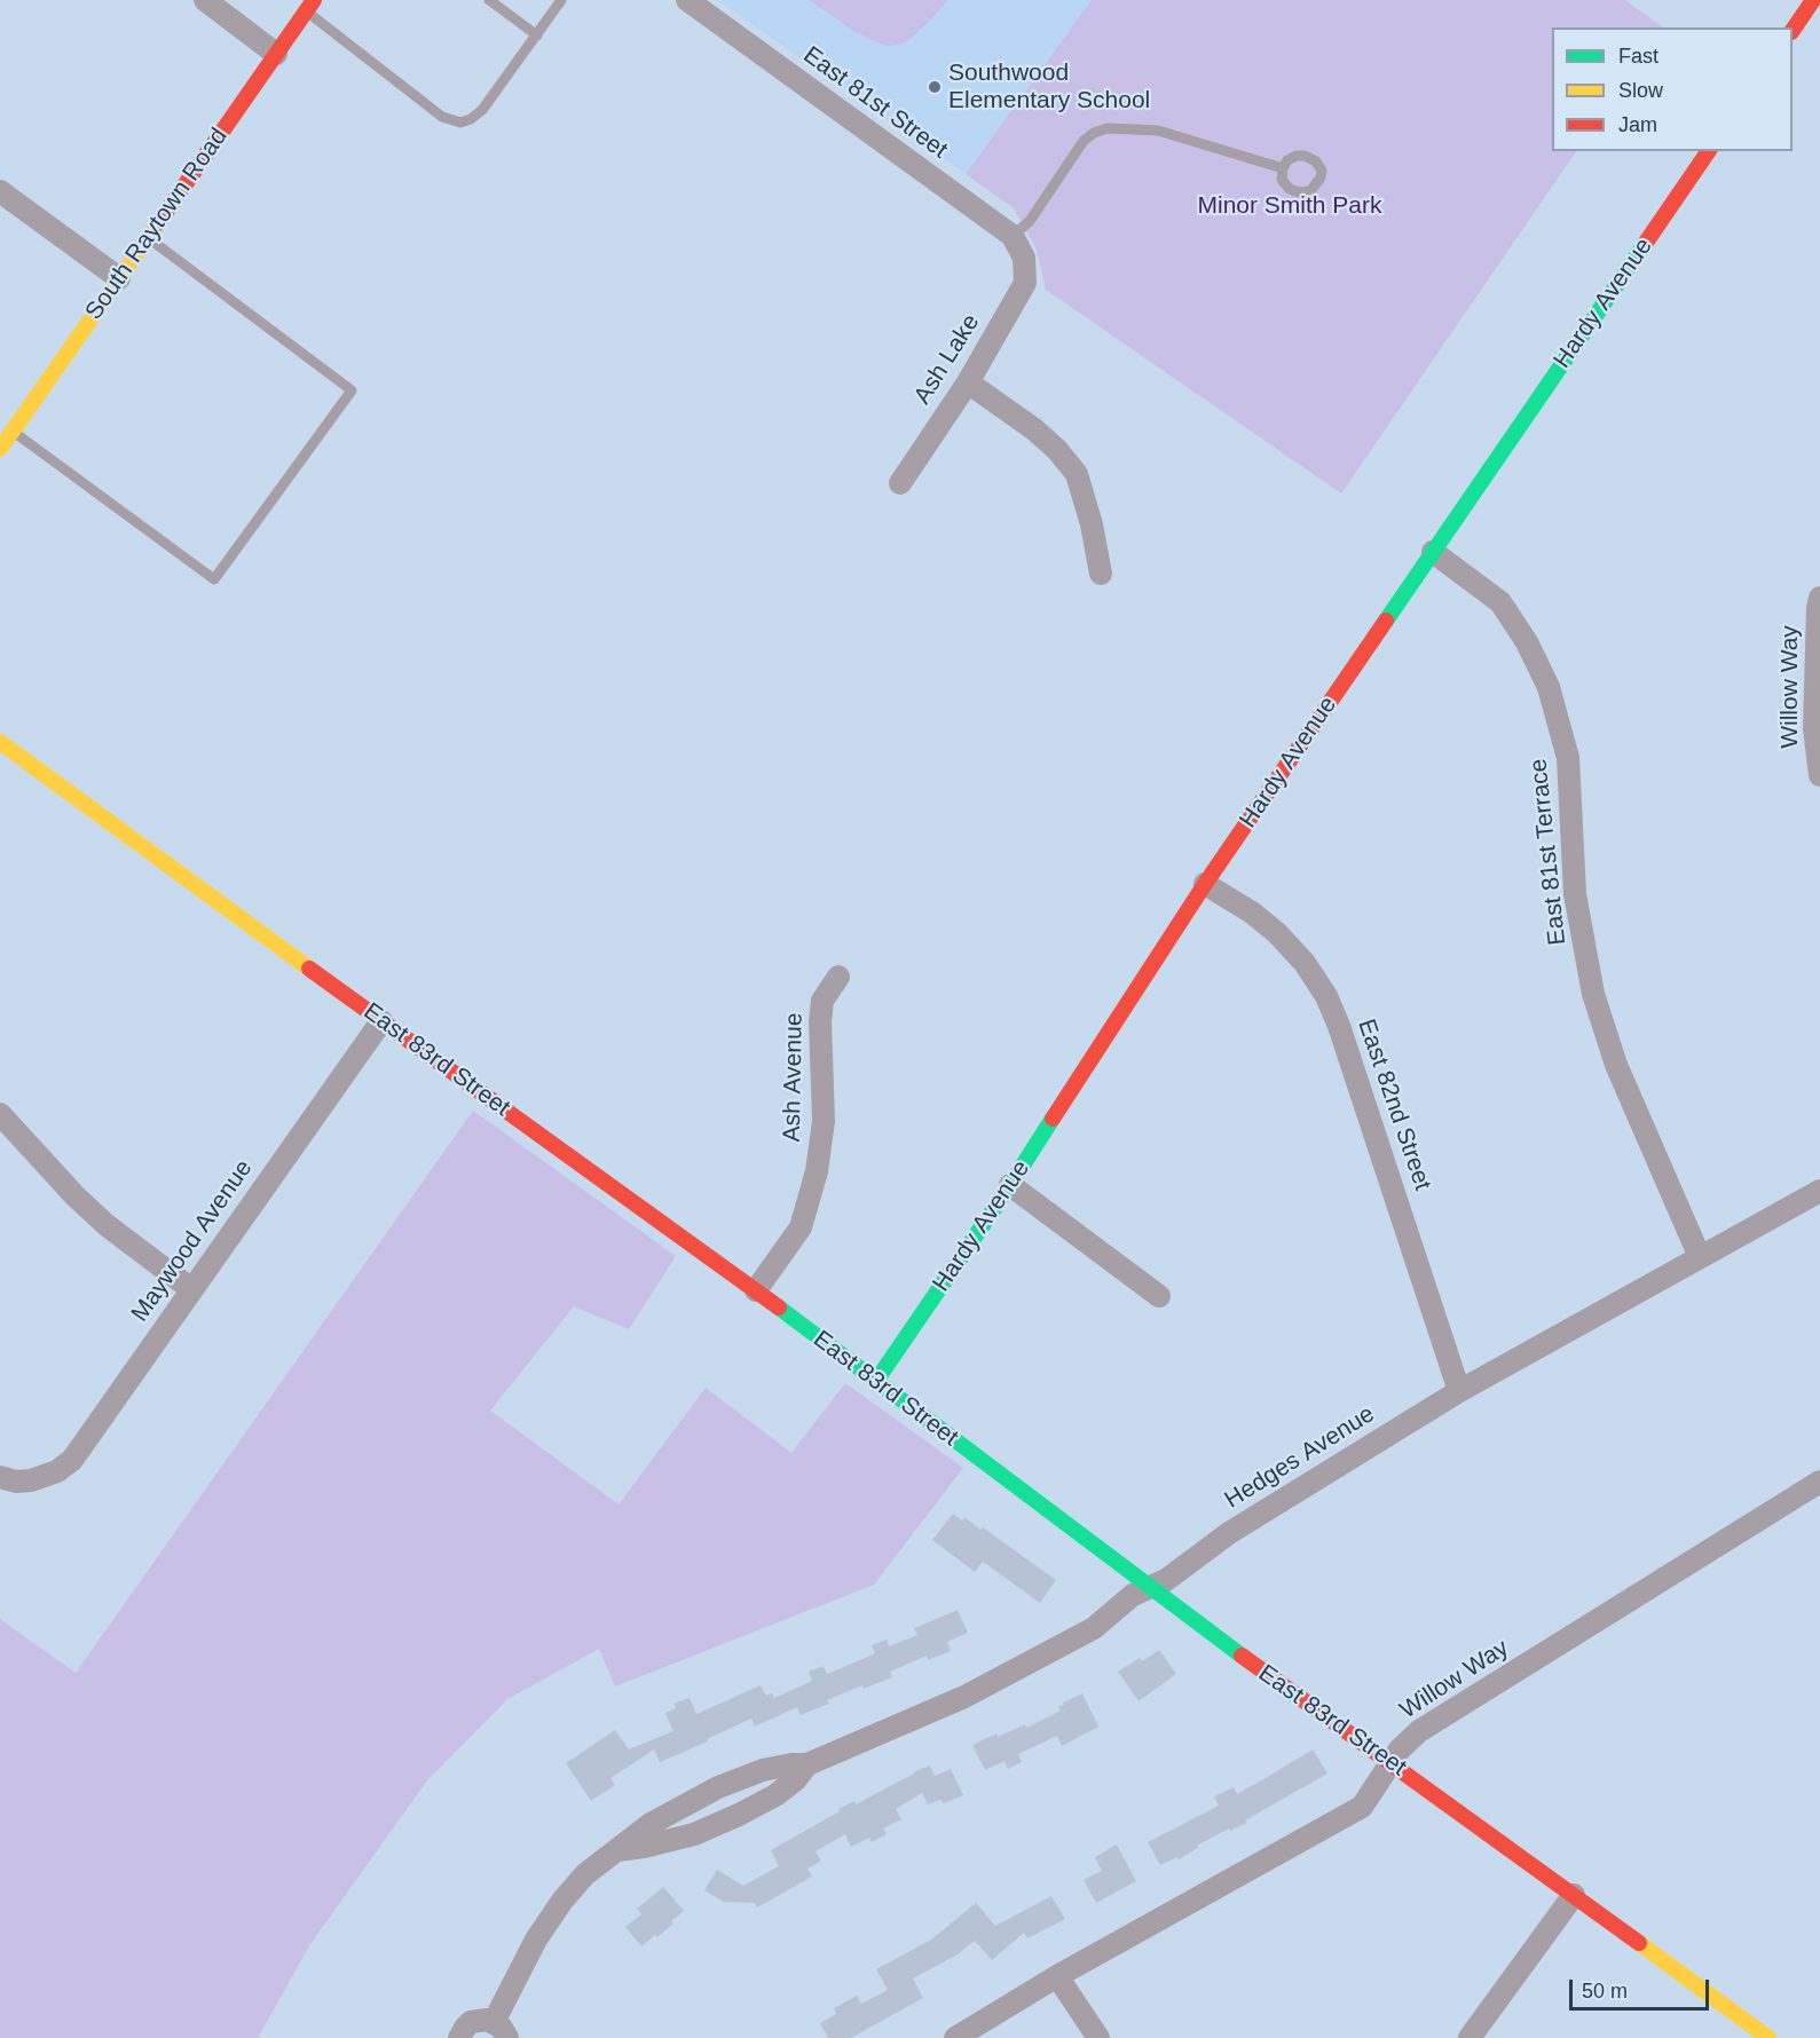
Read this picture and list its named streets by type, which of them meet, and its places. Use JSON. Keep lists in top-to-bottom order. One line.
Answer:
{"streets":{"street":["East 81st Street","South Raytown Road","Hardy Avenue","Ash Lake","Willow Way","East 81st Terrace","East 83rd Street","Ash Avenue","East 82nd Street","Maywood Avenue","Hedges Avenue"]},"crossings":[["East 81st Street","Ash Lake"],["Hardy Avenue","East 81st Terrace"],["Hardy Avenue","East 83rd Street"],["Hardy Avenue","East 82nd Street"],["Willow Way","East 83rd Street"],["East 81st Terrace","Hedges Avenue"],["East 83rd Street","Ash Avenue"],["East 83rd Street","Maywood Avenue"],["East 83rd Street","Hedges Avenue"],["East 82nd Street","Hedges Avenue"]],"parks":["Minor Smith Park"],"places":["Southwood Elementary School"],"legend":["Fast","Slow","Jam"],"scale_bar":"50 m"}
